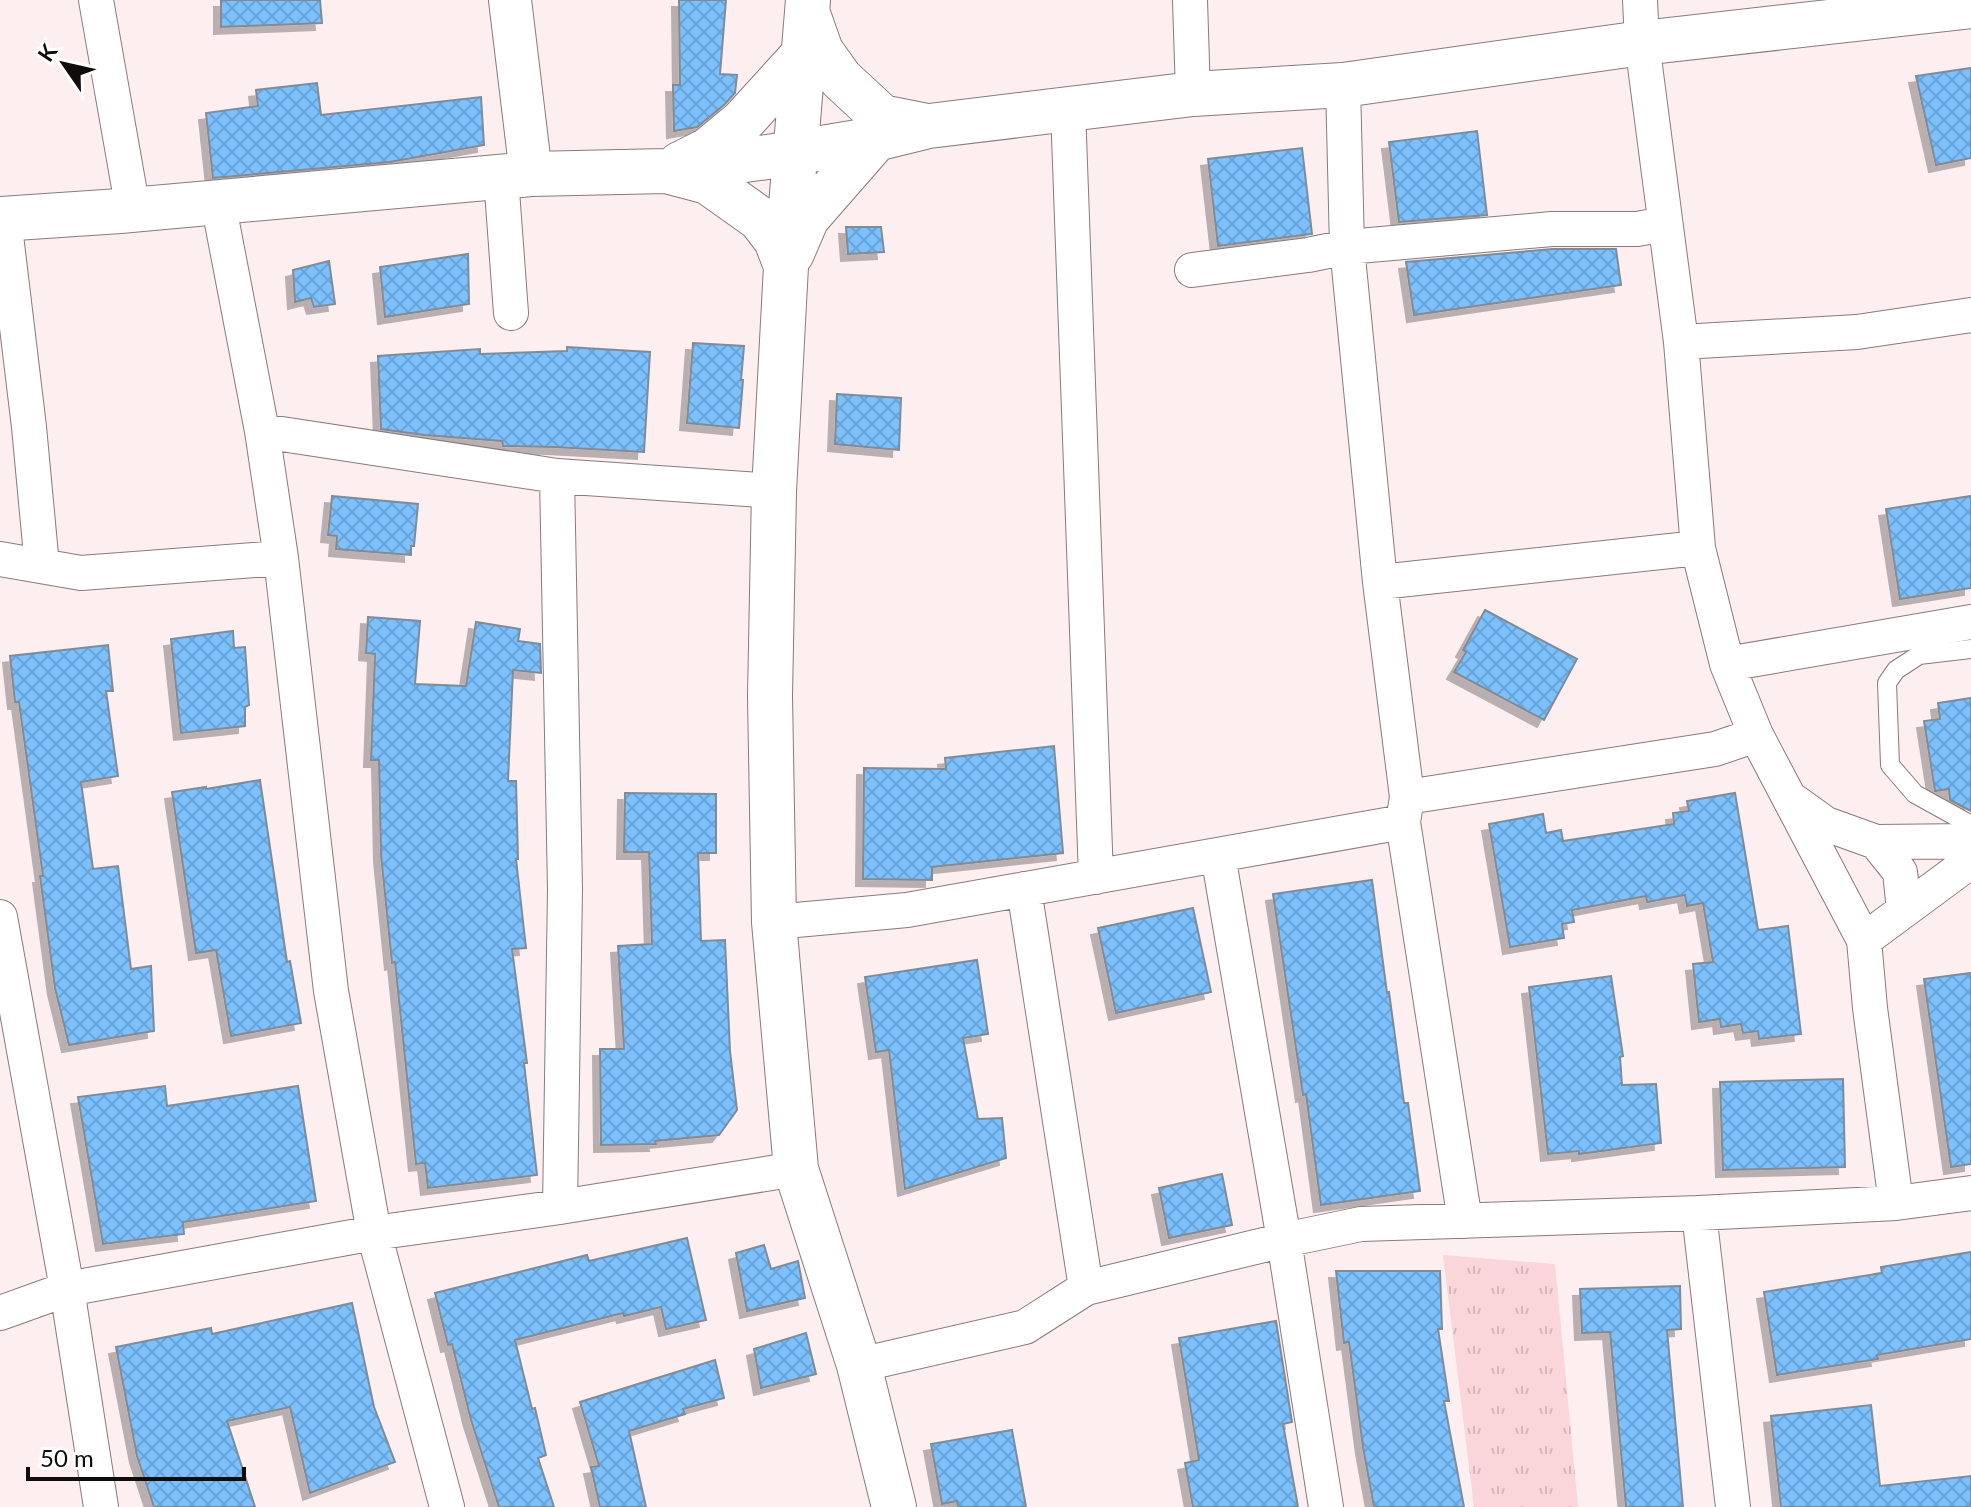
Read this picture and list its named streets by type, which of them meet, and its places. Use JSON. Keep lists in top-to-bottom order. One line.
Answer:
{"scale_bar":"50 m","north":"top left"}
